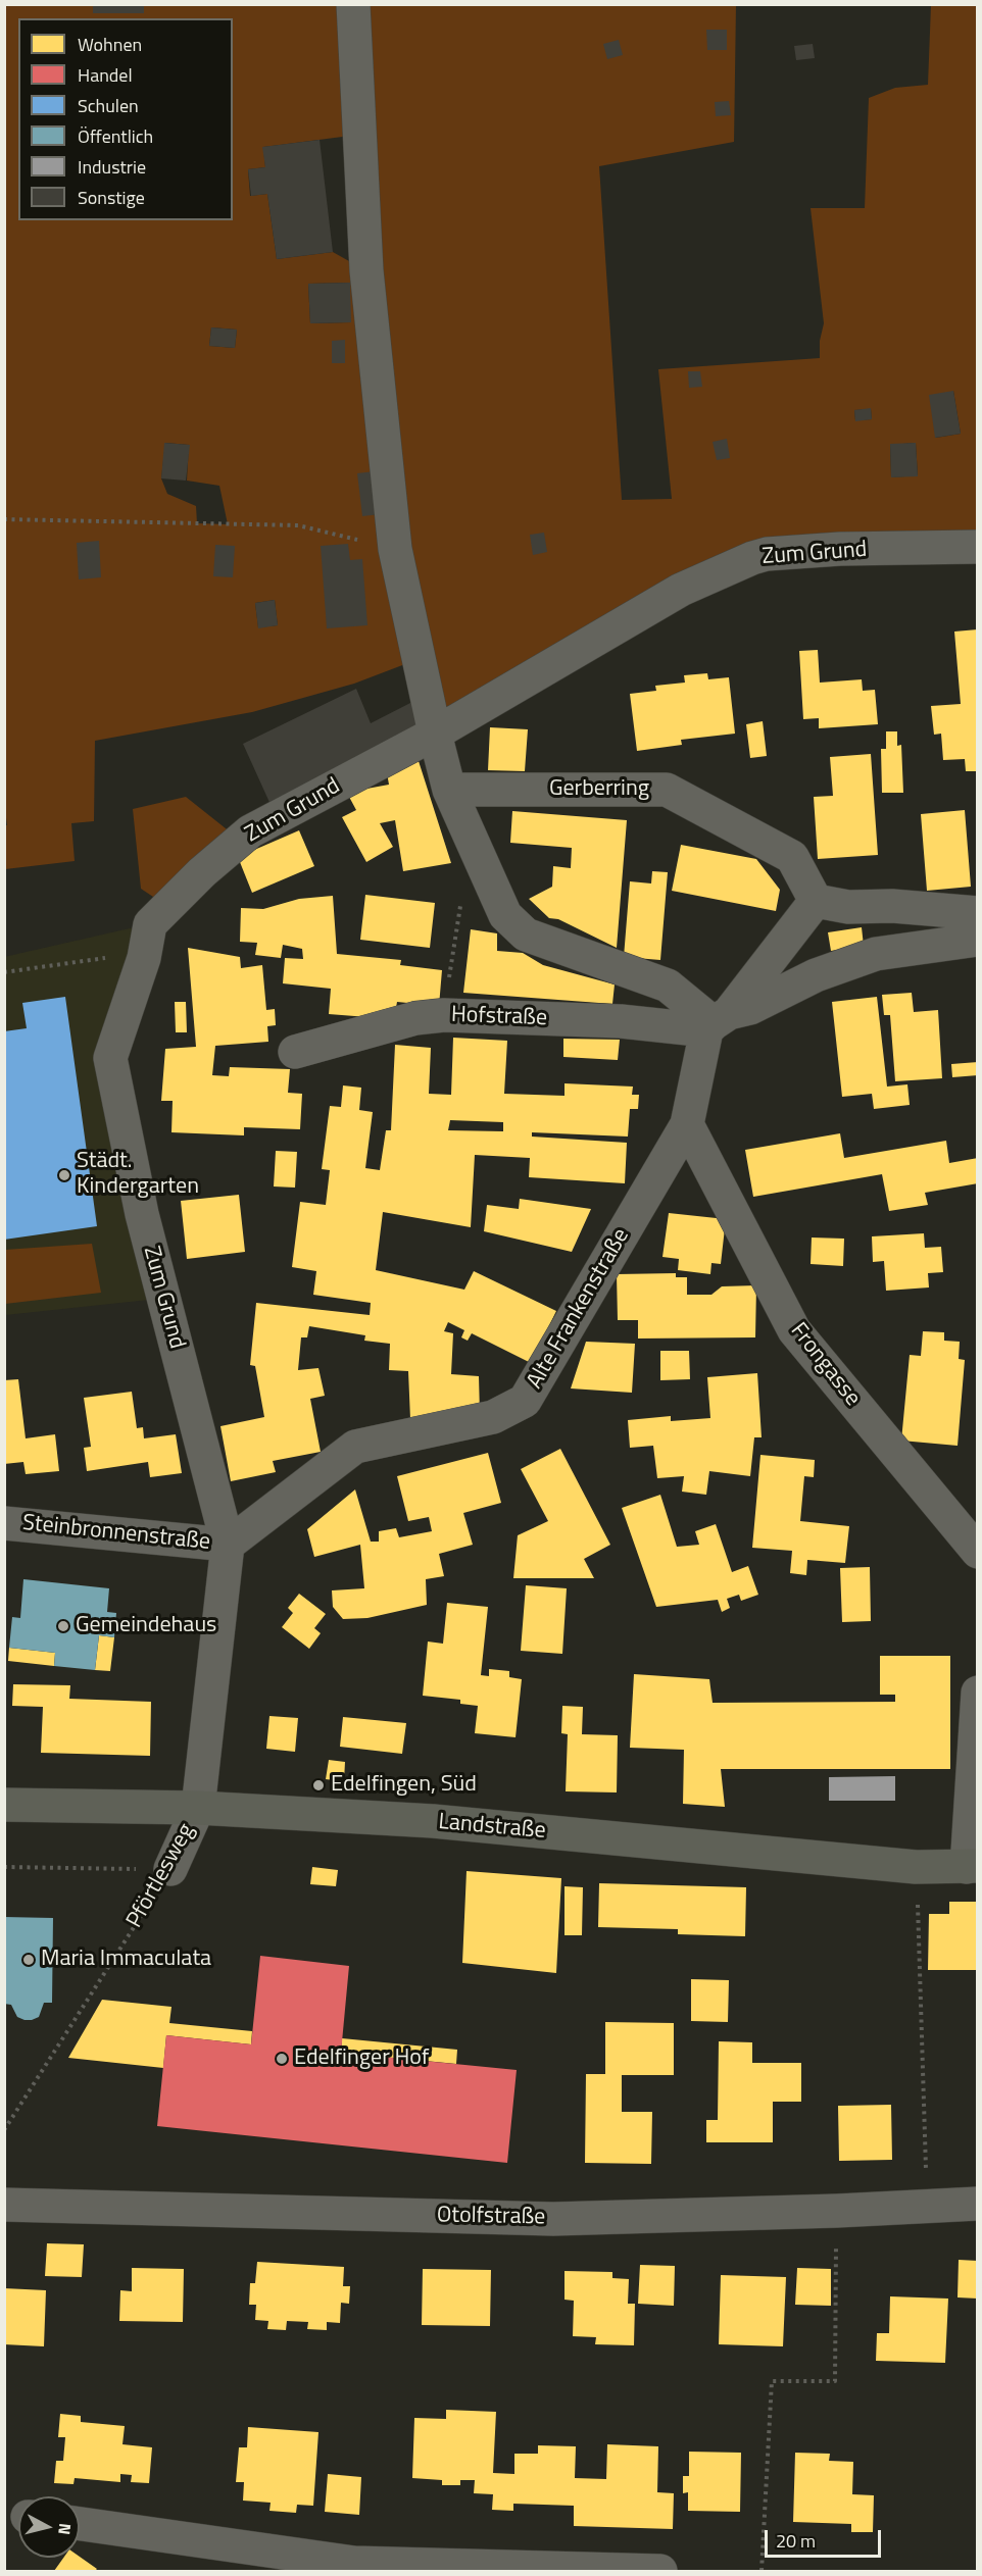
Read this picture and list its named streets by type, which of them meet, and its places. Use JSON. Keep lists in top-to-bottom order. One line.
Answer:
{"streets":{"main road":["Landstraße"],"street":["Zum Grund","Gerberring","Hofstraße","Alte Frankenstraße","Frongasse","Steinbronnenstraße","Pförtlesweg","Otolfstraße"]},"crossings":[["Zum Grund","Alte Frankenstraße"],["Zum Grund","Steinbronnenstraße"],["Hofstraße","Alte Frankenstraße"],["Alte Frankenstraße","Frongasse"],["Alte Frankenstraße","Steinbronnenstraße"],["Landstraße","Pförtlesweg"]],"places":["Städt. Kindergarten","Gemeindehaus","Edelfingen, Süd","Maria Immaculata","Edelfinger Hof"],"legend":["Wohnen","Handel","Schulen","Öffentlich","Industrie","Sonstige"],"scale_bar":"20 m","north":"right"}
